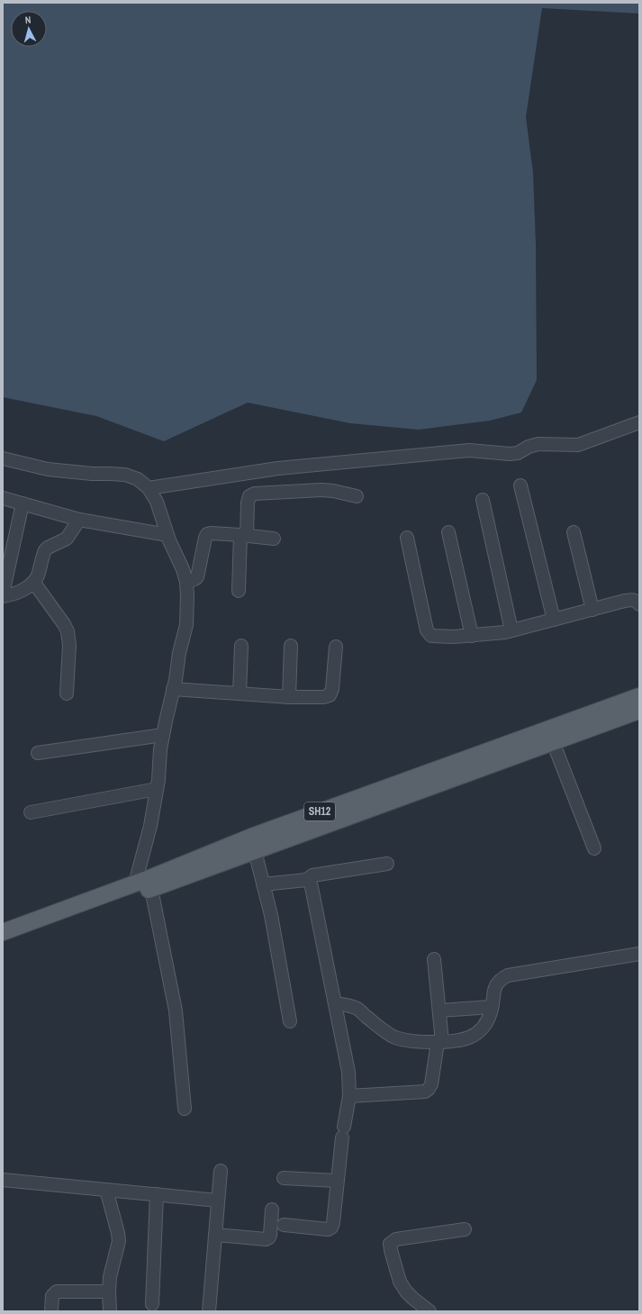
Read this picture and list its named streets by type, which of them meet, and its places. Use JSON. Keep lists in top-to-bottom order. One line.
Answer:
{"streets":{"main road":["SH12"]},"north":"top"}
